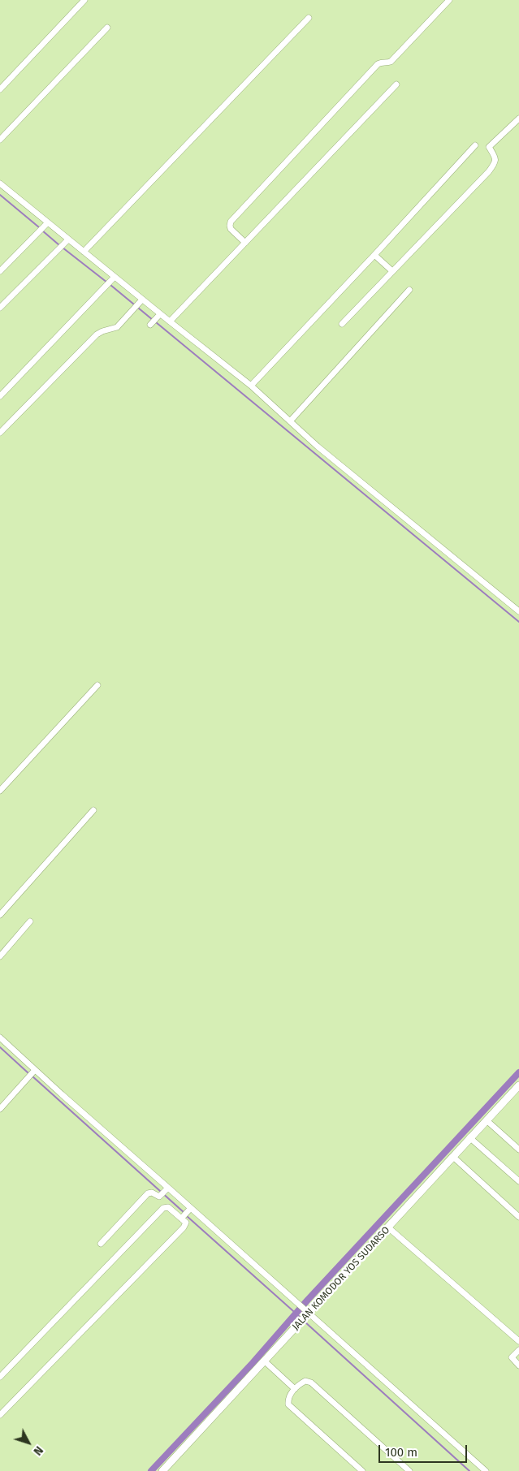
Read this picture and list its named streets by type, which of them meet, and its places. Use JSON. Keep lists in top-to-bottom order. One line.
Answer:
{"streets":{"street":["JALAN KOMODOR YOS SUDARSO"]},"scale_bar":"100 m","north":"bottom right"}
